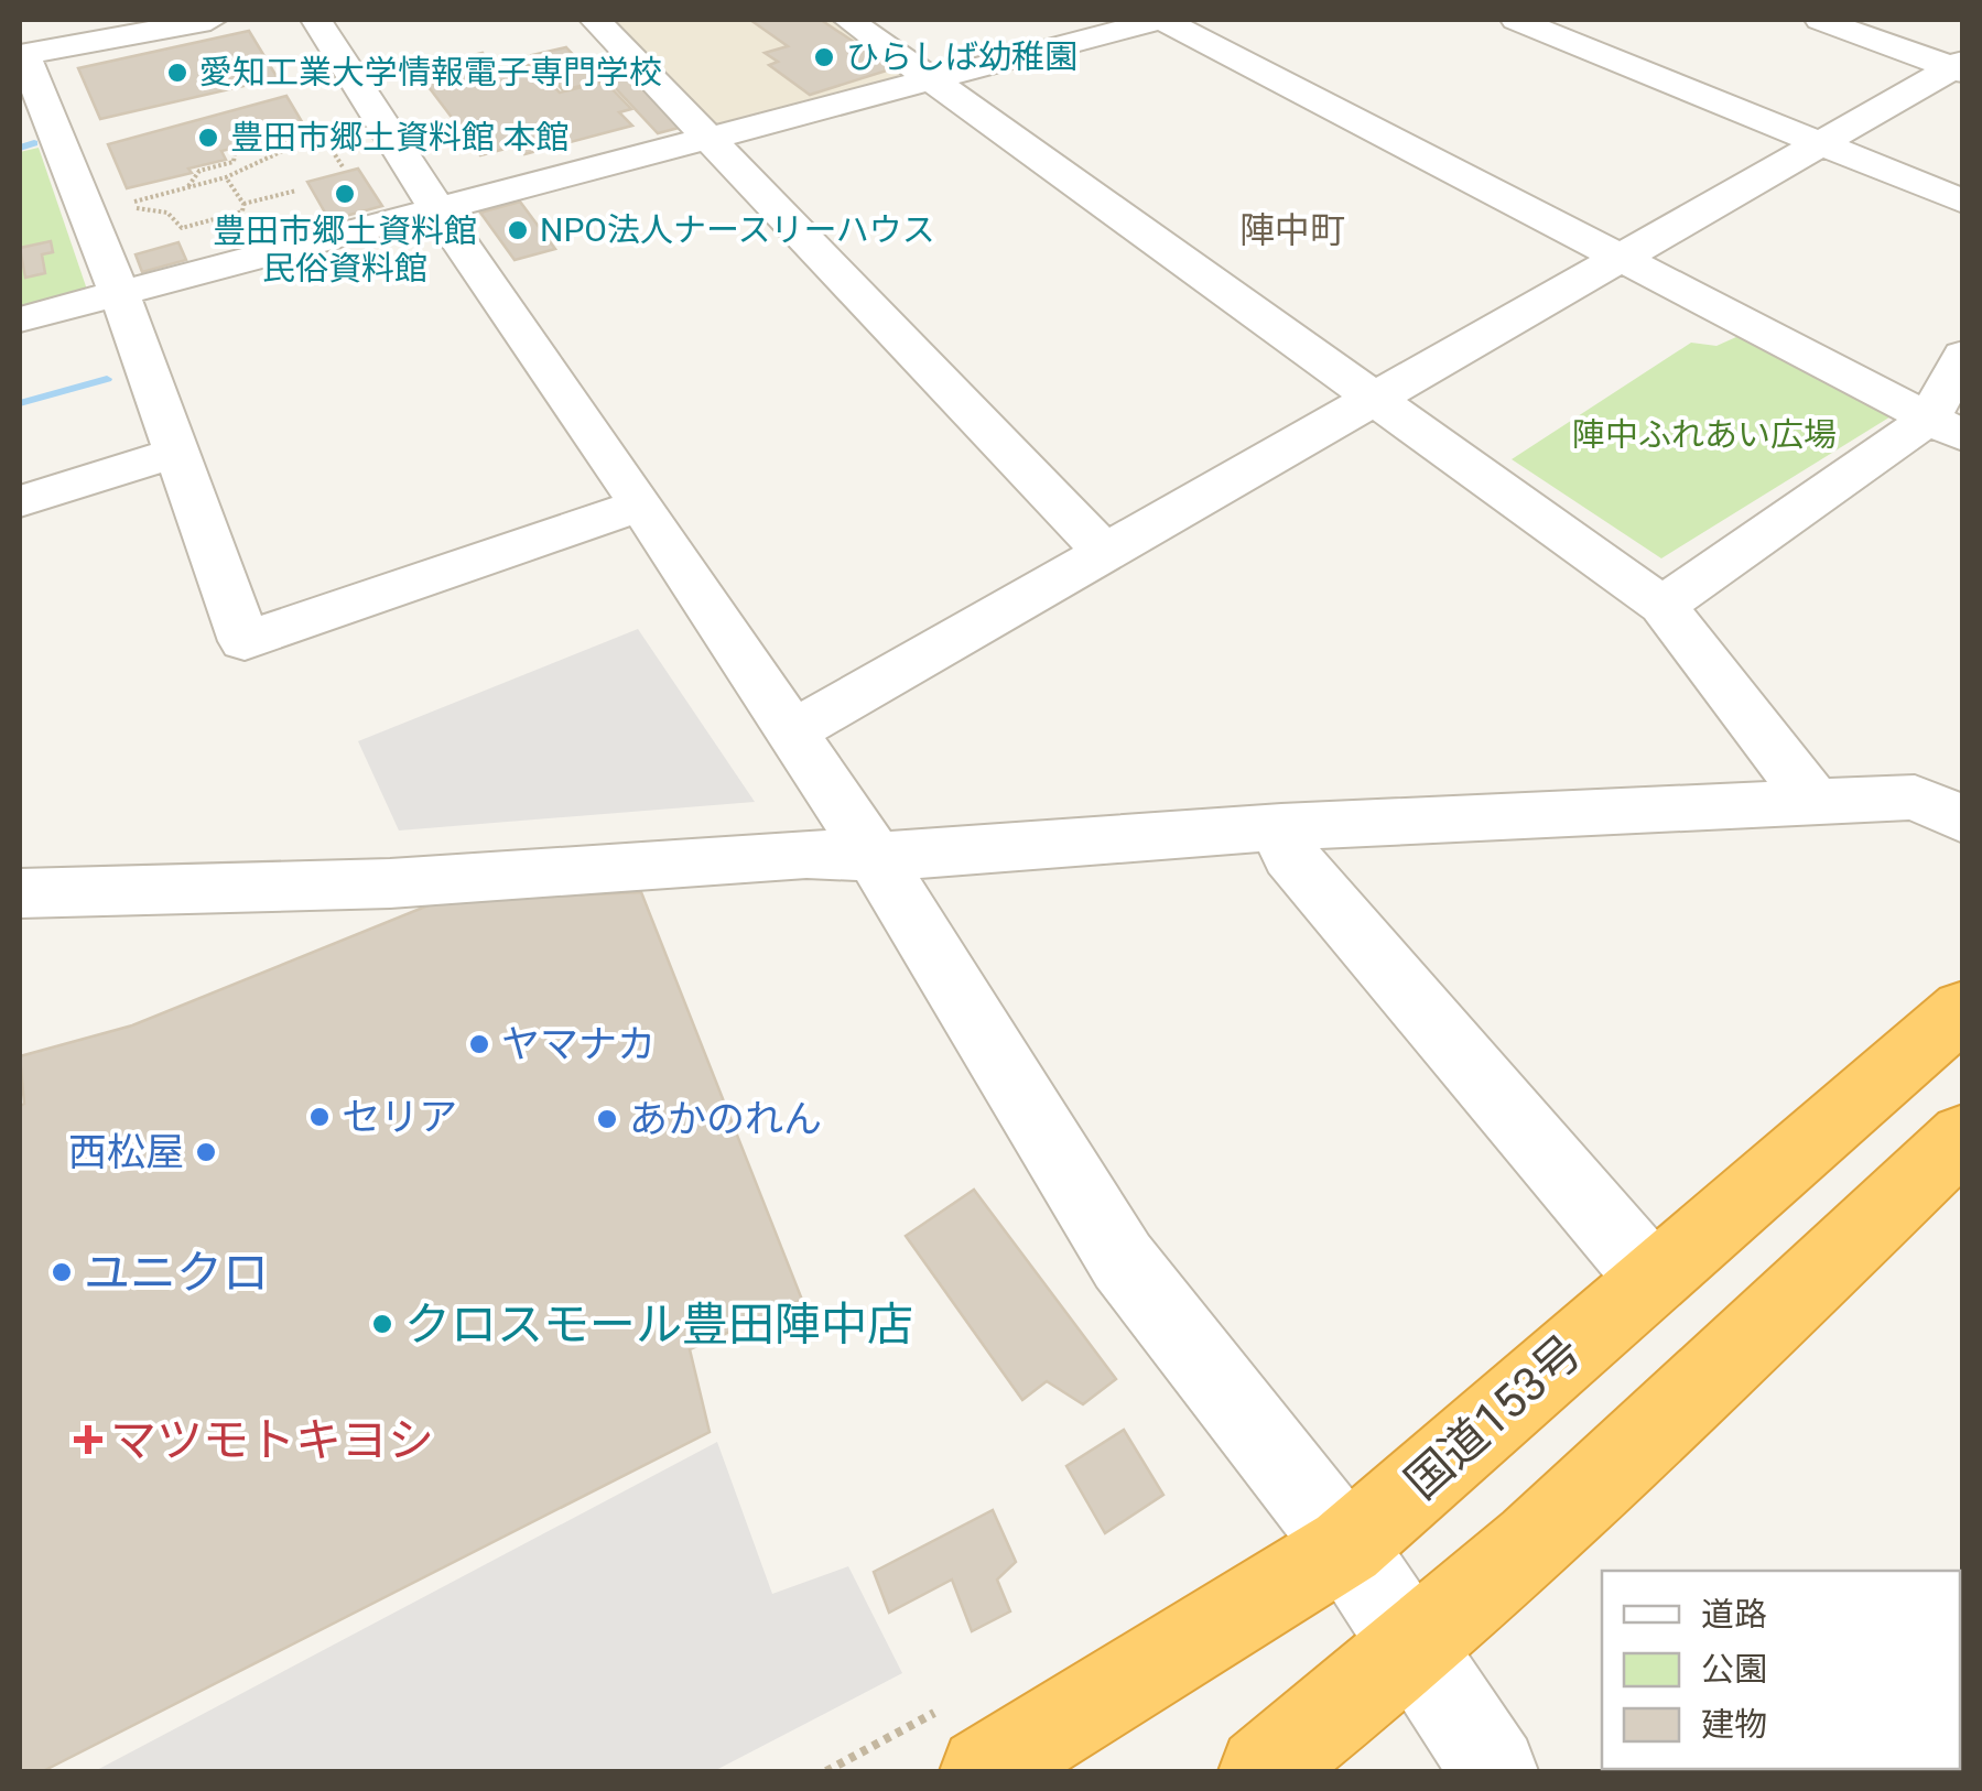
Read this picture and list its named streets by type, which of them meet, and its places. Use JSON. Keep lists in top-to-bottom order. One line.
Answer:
{"streets":{"highway":["国道153号"]},"districts":["陣中町"],"parks":["陣中ふれあい広場"],"places":{"other":["ひらしば幼稚園","愛知工業大学情報電子専門学校","豊田市郷土資料館 本館","豊田市郷土資料館 民俗資料館","NPO法人ナースリーハウス","ヤマナカ","セリア","あかのれん","西松屋","ユニクロ","クロスモール豊田陣中店"],"health":["マツモトキヨシ"]},"legend":["道路","公園","建物"]}
